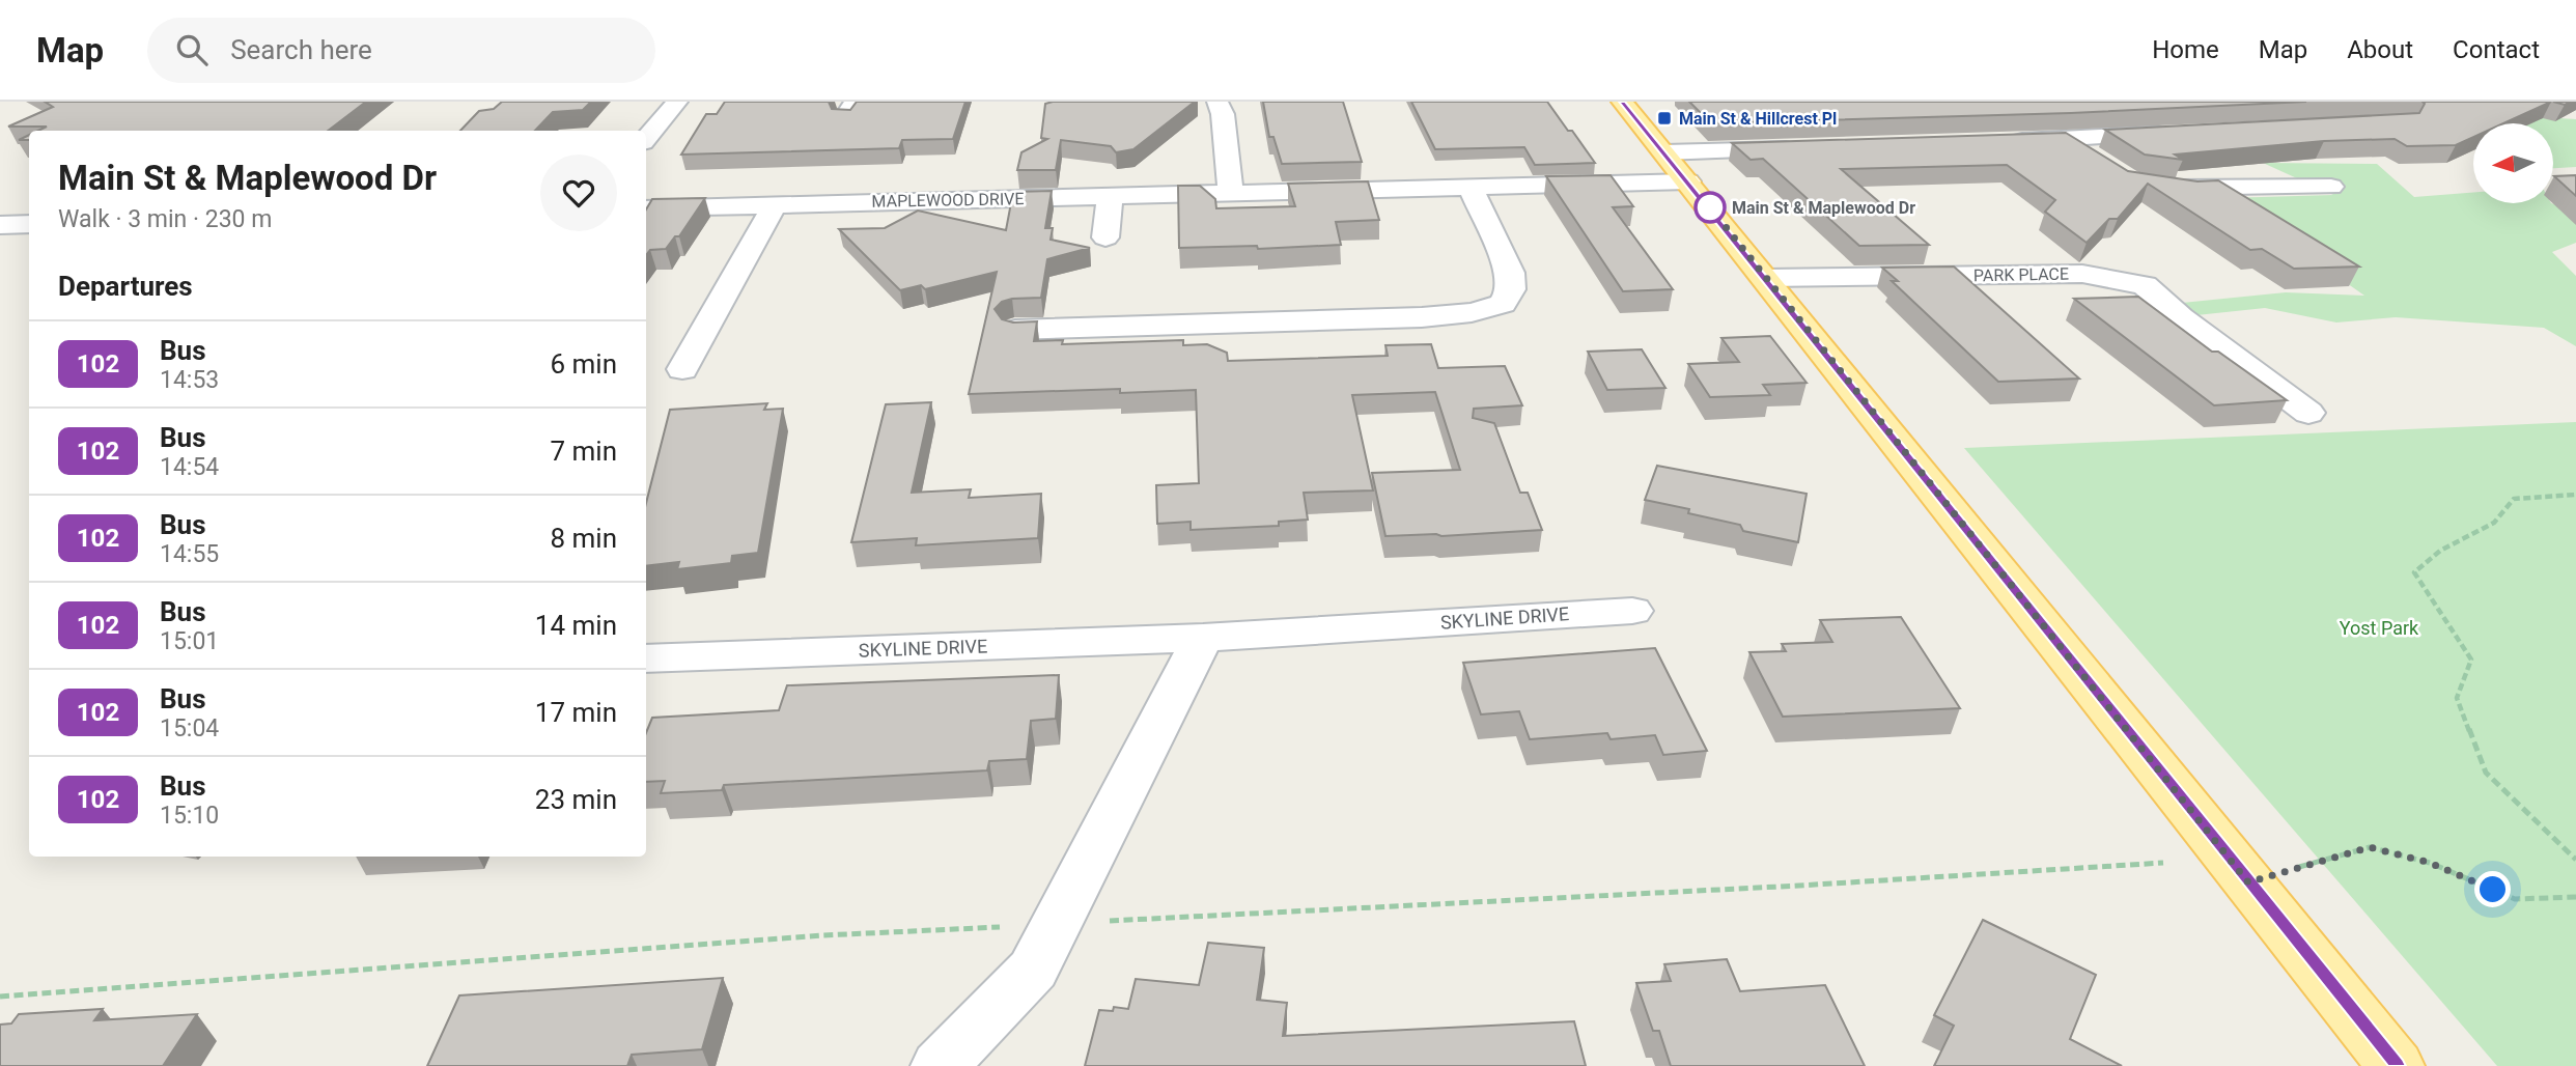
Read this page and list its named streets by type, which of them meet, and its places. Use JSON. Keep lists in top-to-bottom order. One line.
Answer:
{"streets":{"street":["MAPLEWOOD DRIVE","PARK PLACE","SKYLINE DRIVE"]},"parks":["Yost Park"],"places":{"transit":["Main St & Hillcrest Pl"],"other":["Main St & Maplewood Dr"]},"lines":["bus line 102"],"north":"left","page":{"header":"Map","search":"Search here","nav":["Home","Map","About","Contact"],"heading":[["Main St & Maplewood Dr","Walk · 3 min · 230 m"],"Departures"],"list":[{"mark":"102","name":"Bus","note":"14:53","value":"6 min"},{"mark":"102","name":"Bus","note":"14:54","value":"7 min"},{"mark":"102","name":"Bus","note":"14:55","value":"8 min"},{"mark":"102","name":"Bus","note":"15:01","value":"14 min"},{"mark":"102","name":"Bus","note":"15:04","value":"17 min"},{"mark":"102","name":"Bus","note":"15:10","value":"23 min"}]}}
